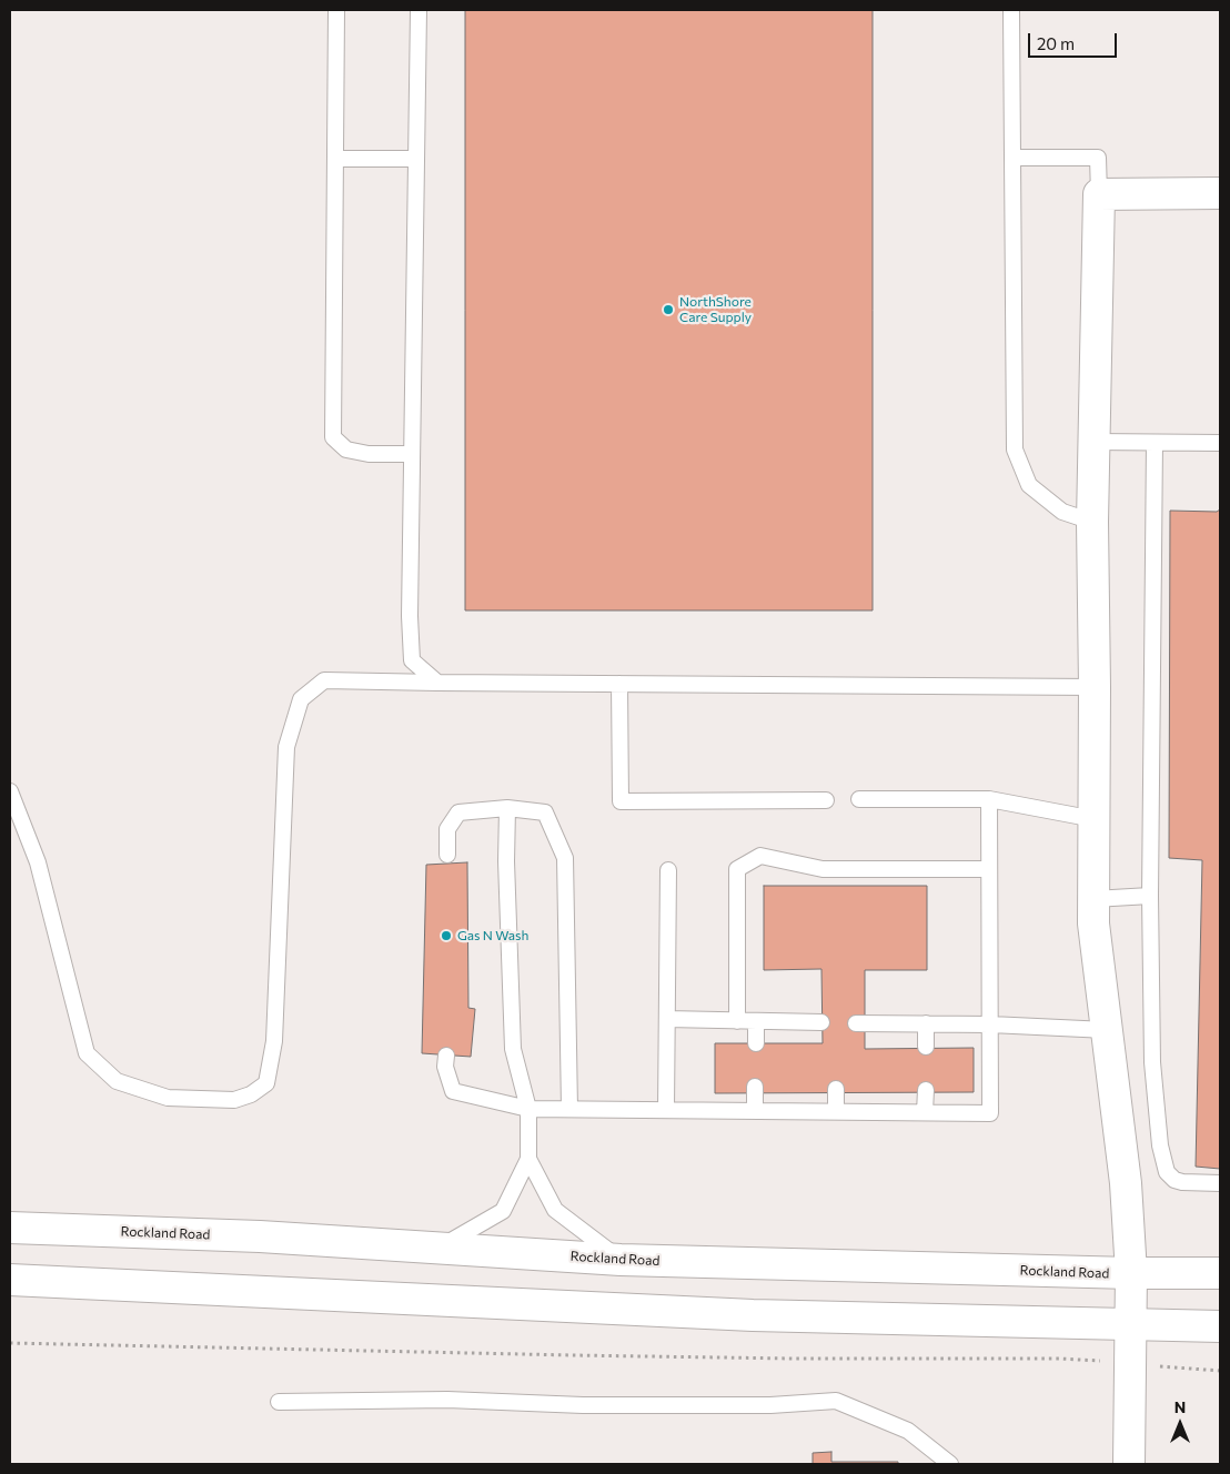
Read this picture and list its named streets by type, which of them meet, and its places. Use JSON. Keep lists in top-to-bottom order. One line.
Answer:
{"streets":{"main road":["Rockland Road"]},"places":["NorthShore Care Supply","Gas N Wash"],"scale_bar":"20 m","north":"top"}
